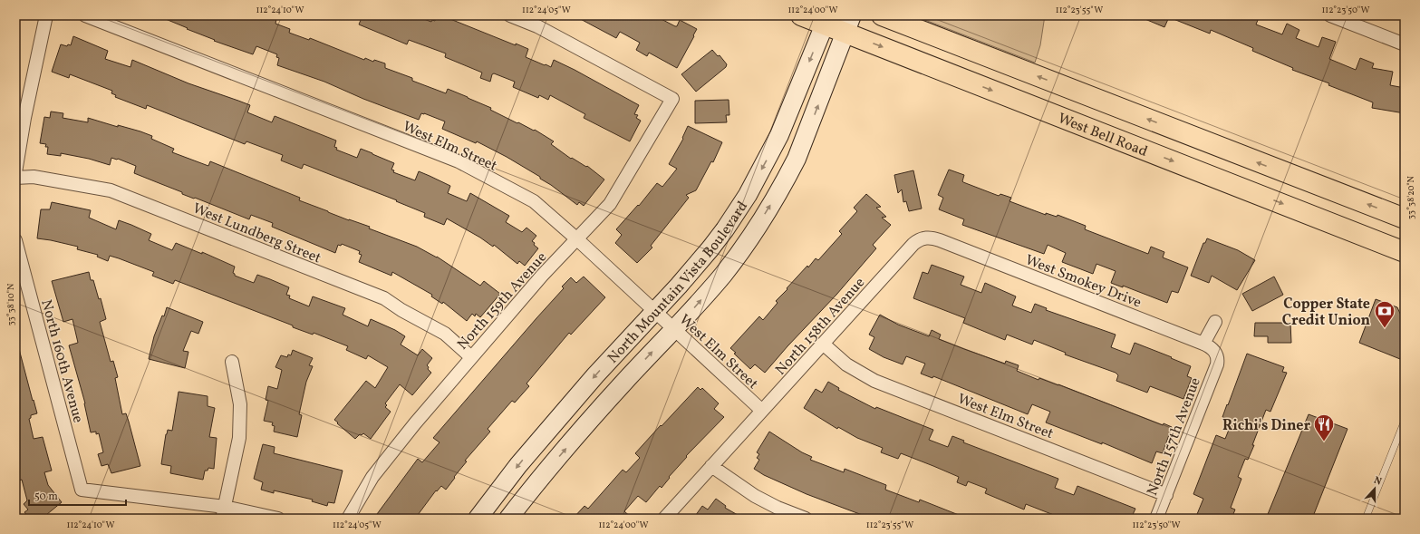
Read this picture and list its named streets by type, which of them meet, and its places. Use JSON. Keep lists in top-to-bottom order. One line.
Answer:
{"streets":{"main road":["West Bell Road"],"street":["West Elm Street","West Lundberg Street","West Smokey Drive","North Mountain Vista Boulevard","North 159th Avenue","North 158th Avenue","North 160th Avenue","North 157th Avenue"]},"crossings":[["West Bell Road","North Mountain Vista Boulevard"],["West Elm Street","North Mountain Vista Boulevard"],["West Elm Street","North 159th Avenue"],["West Elm Street","North 158th Avenue"],["West Elm Street","North 157th Avenue"],["West Lundberg Street","North 159th Avenue"],["West Smokey Drive","North 158th Avenue"],["West Smokey Drive","North 157th Avenue"]],"places":{"bank":["Copper State Credit Union"],"restaurant":["Richi's Diner"]},"scale_bar":"50 m","north":"top","coordinates":["112°24'10\"W","112°24'05\"W","112°24'00\"W","112°23'55\"W","112°23'50\"W","33°38'20\"N","33°38'10\"N"]}
